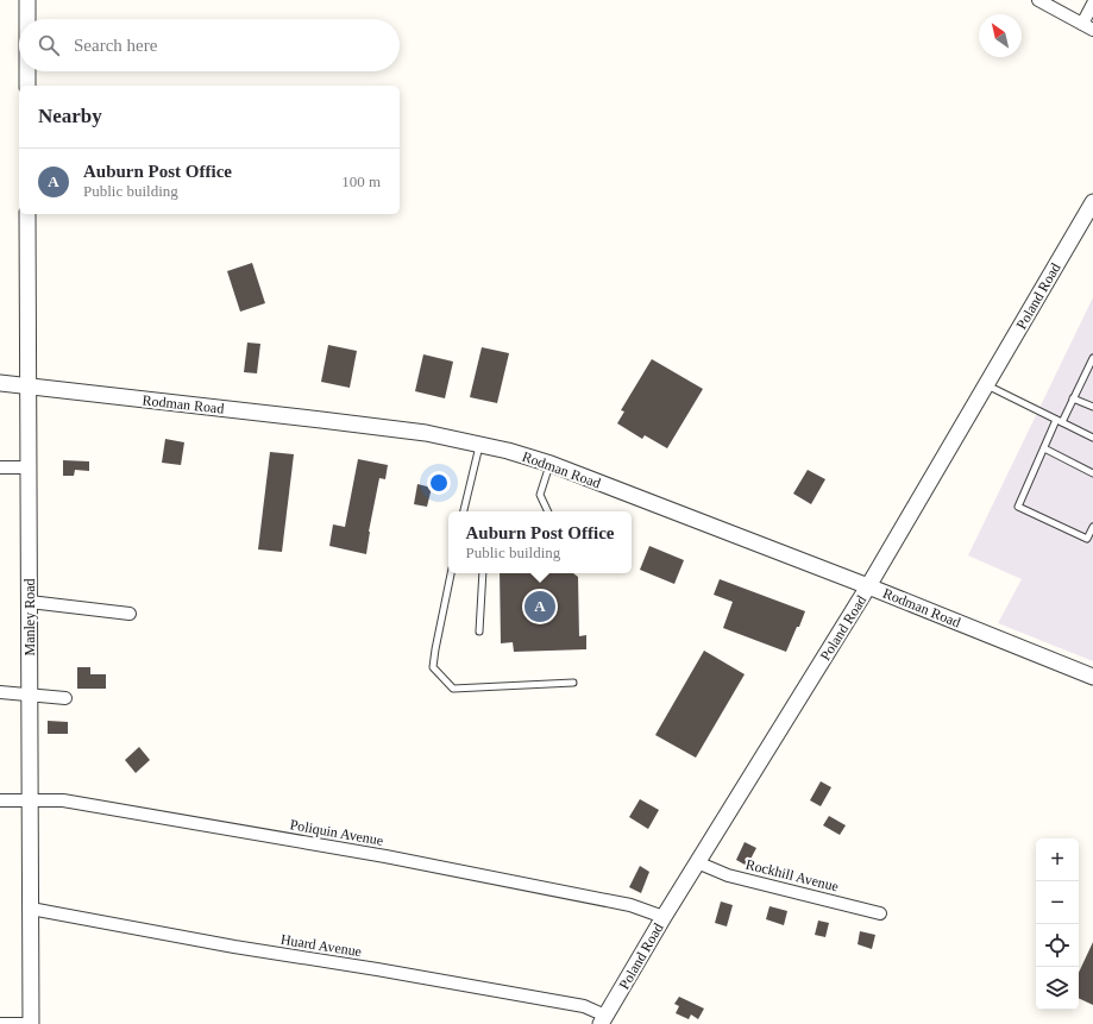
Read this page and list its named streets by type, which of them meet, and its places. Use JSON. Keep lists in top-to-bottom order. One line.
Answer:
{"streets":{"street":["Poland Road","Rodman Road","Manley Road","Poliquin Avenue","Rockhill Avenue","Huard Avenue"]},"crossings":[["Poland Road","Rodman Road"],["Poland Road","Poliquin Avenue"],["Poland Road","Rockhill Avenue"],["Poland Road","Huard Avenue"],["Rodman Road","Manley Road"],["Manley Road","Poliquin Avenue"],["Manley Road","Huard Avenue"]],"north":"top left","page":{"search":"Search here","heading":"Nearby","list":[{"mark":"A","name":"Auburn Post Office","note":"Public building","value":"100 m"}],"popup":["Auburn Post Office","Public building"],"pins":"A","map_buttons":["+","−"]}}
